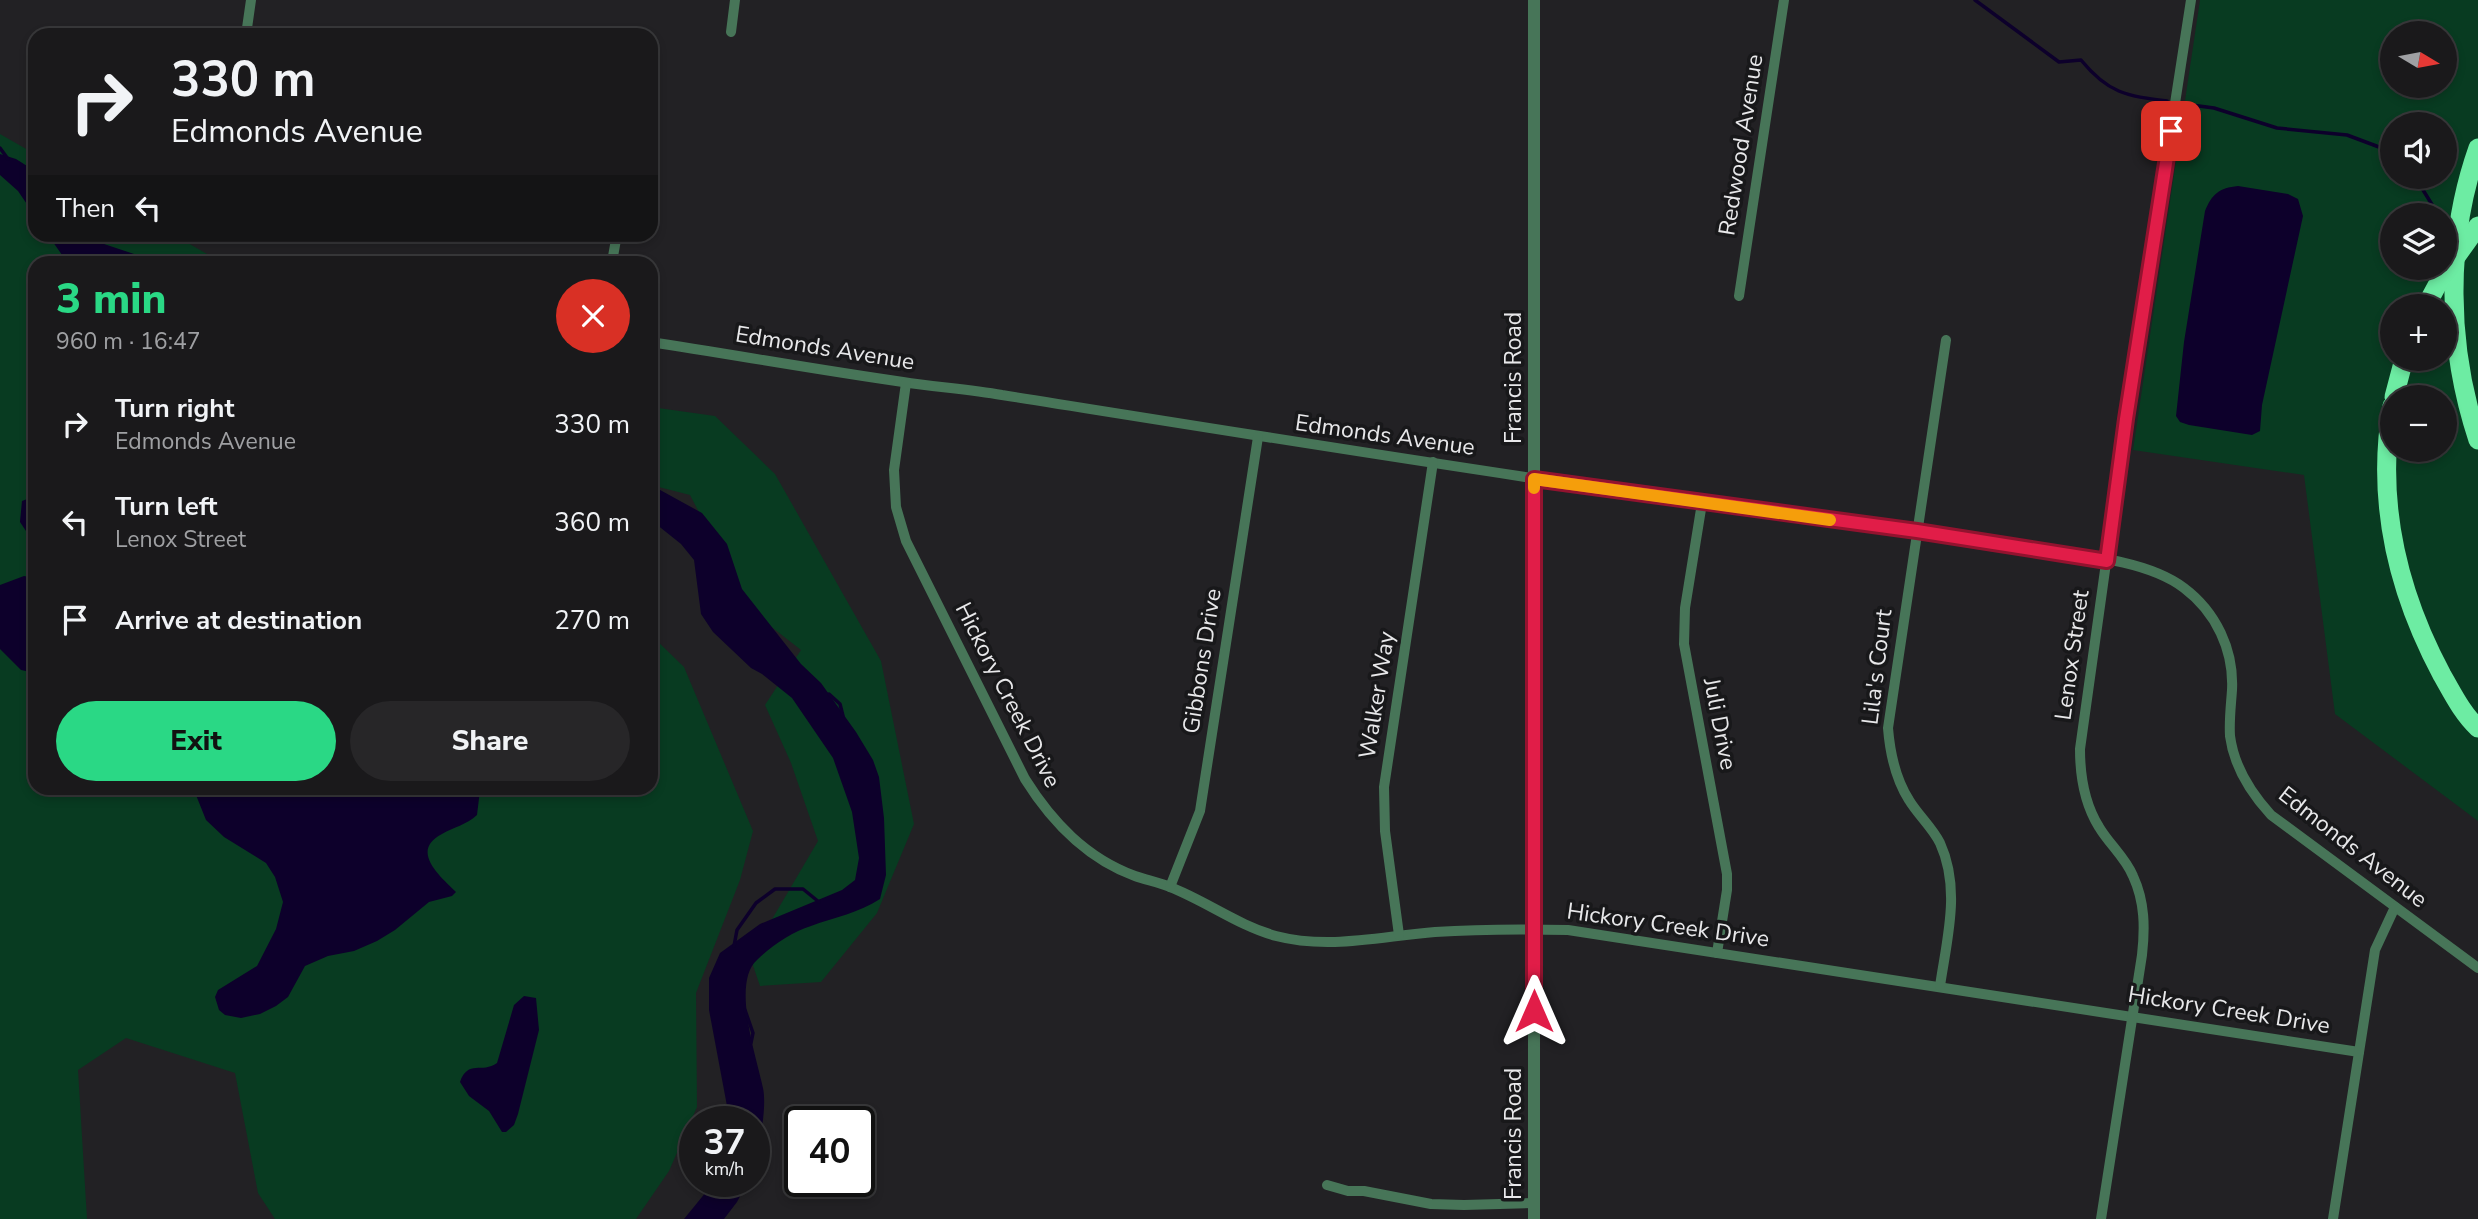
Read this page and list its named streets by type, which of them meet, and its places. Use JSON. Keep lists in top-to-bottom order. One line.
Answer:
{"streets":{"street":["Redwood Avenue","Edmonds Avenue","Francis Road","Lenox Street","Gibbons Drive","Lila's Court","Hickory Creek Drive","Walker Way","Juli Drive"]},"crossings":[["Edmonds Avenue","Francis Road"],["Edmonds Avenue","Lenox Street"],["Edmonds Avenue","Gibbons Drive"],["Edmonds Avenue","Lila's Court"],["Edmonds Avenue","Hickory Creek Drive"],["Edmonds Avenue","Walker Way"],["Edmonds Avenue","Juli Drive"],["Francis Road","Hickory Creek Drive"],["Lenox Street","Hickory Creek Drive"],["Gibbons Drive","Hickory Creek Drive"],["Lila's Court","Hickory Creek Drive"],["Hickory Creek Drive","Walker Way"],["Hickory Creek Drive","Juli Drive"]],"north":"right","page":{"map_buttons":["+","−"],"turn":["330 m","Edmonds Avenue"],"then":"Then","heading":["3 min","960 m · 16:47"],"list":[{"name":"Turn right","note":"Edmonds Avenue","value":"330 m"},{"name":"Turn left","note":"Lenox Street","value":"360 m"},{"name":"Arrive at destination","value":"270 m"}],"buttons":["Exit","Share"],"speed":"37 km/h","limit":"40"}}
